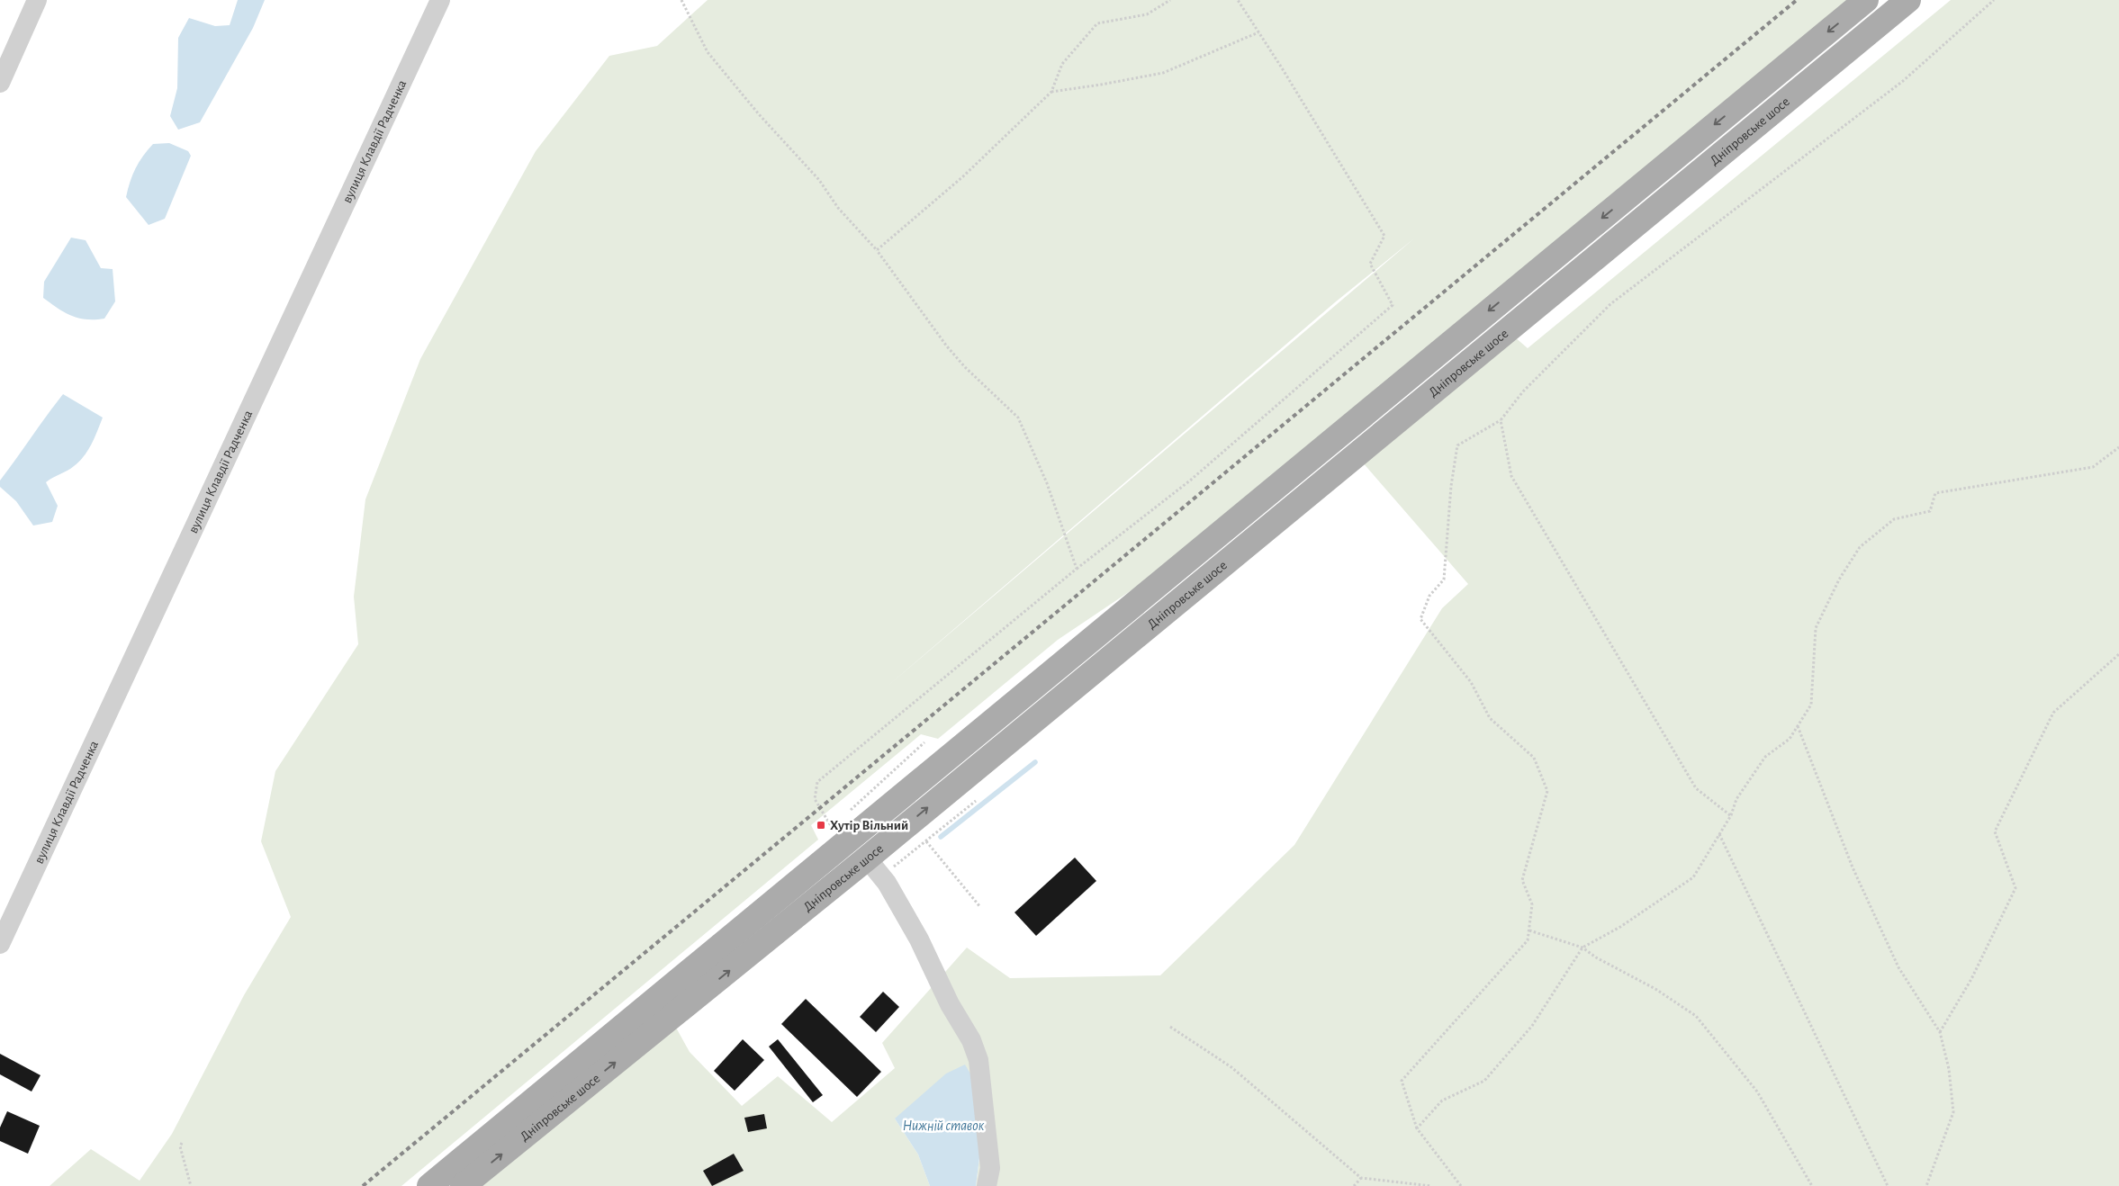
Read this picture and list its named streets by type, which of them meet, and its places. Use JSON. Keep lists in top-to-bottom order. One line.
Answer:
{"streets":{"main road":["Дніпровське шосе"],"street":["вулиця Клавдії Радченка"]},"water":["Нижній ставок"],"places":{"transit":["Хутір Вільний"]}}
